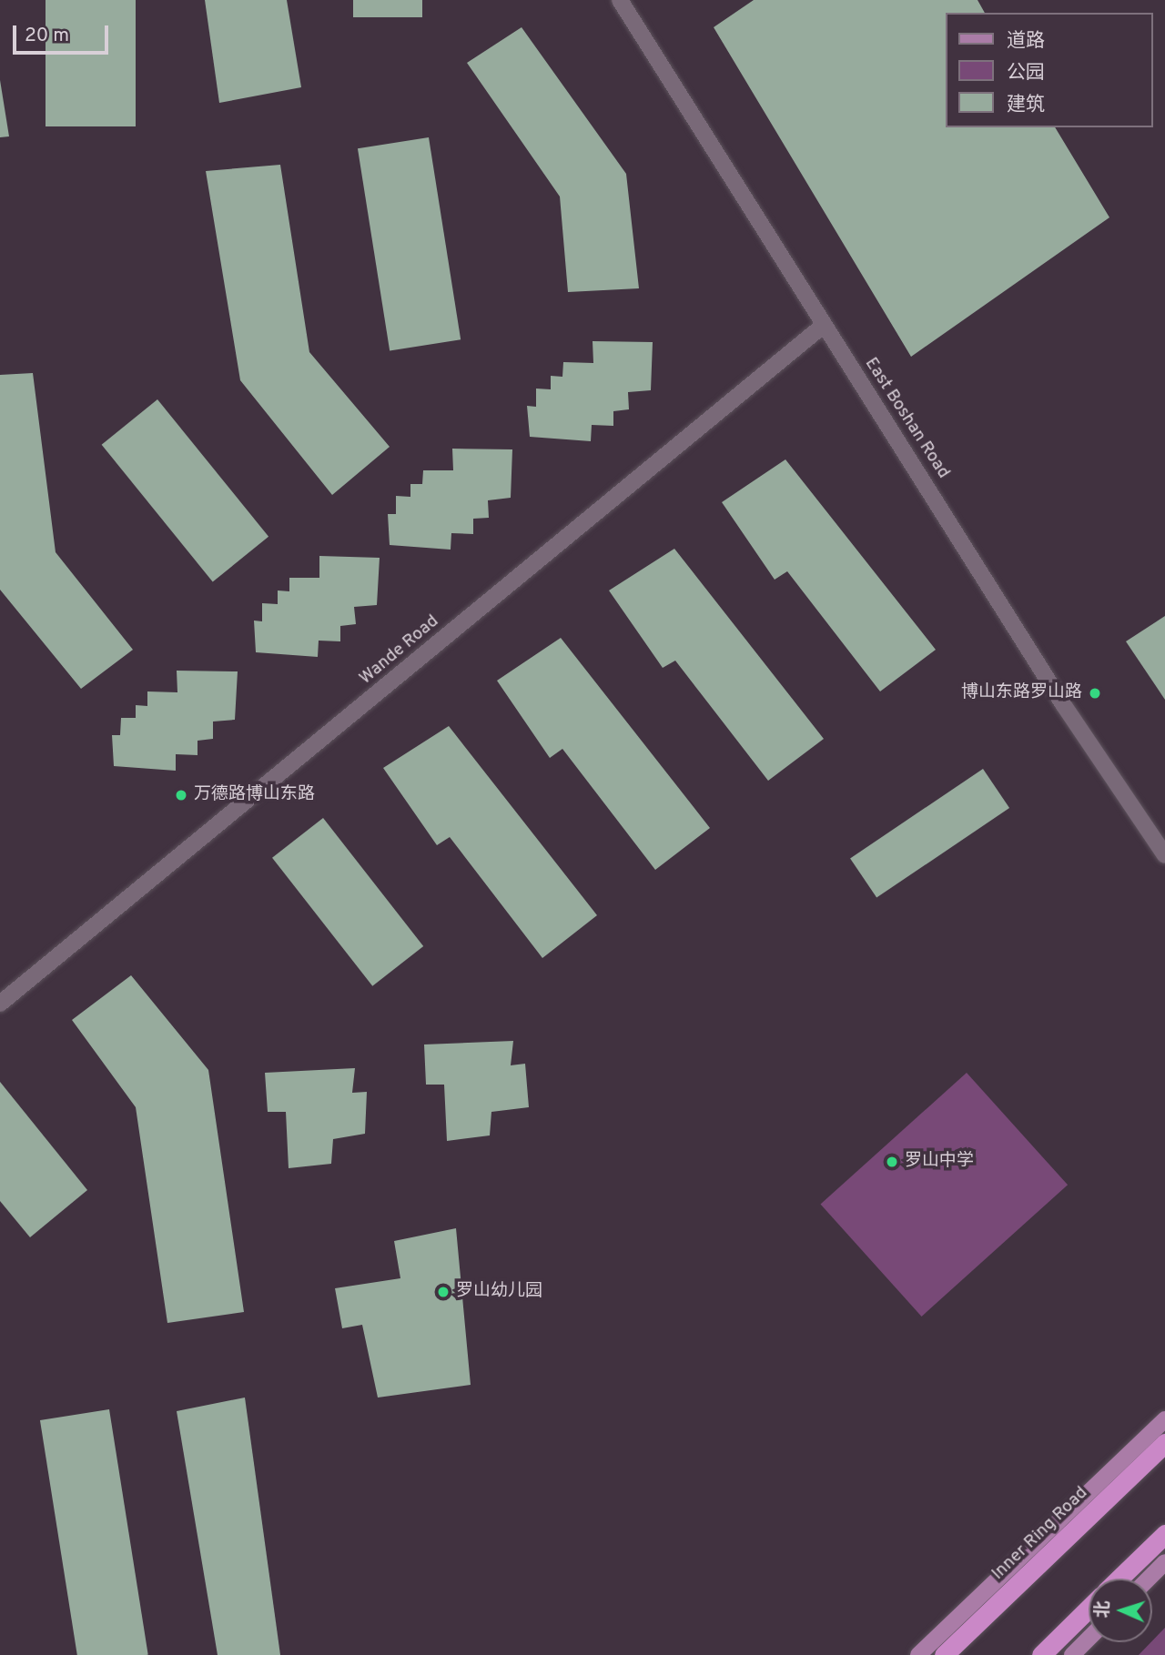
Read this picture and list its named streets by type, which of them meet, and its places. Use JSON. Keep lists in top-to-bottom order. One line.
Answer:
{"streets":{"highway":["Inner Ring Road"],"street":["East Boshan Road","Wande Road"]},"crossings":[["East Boshan Road","Wande Road"]],"places":["博山东路罗山路","万德路博山东路","罗山中学","罗山幼儿园"],"legend":["道路","公园","建筑"],"scale_bar":"20 m","north":"left"}
